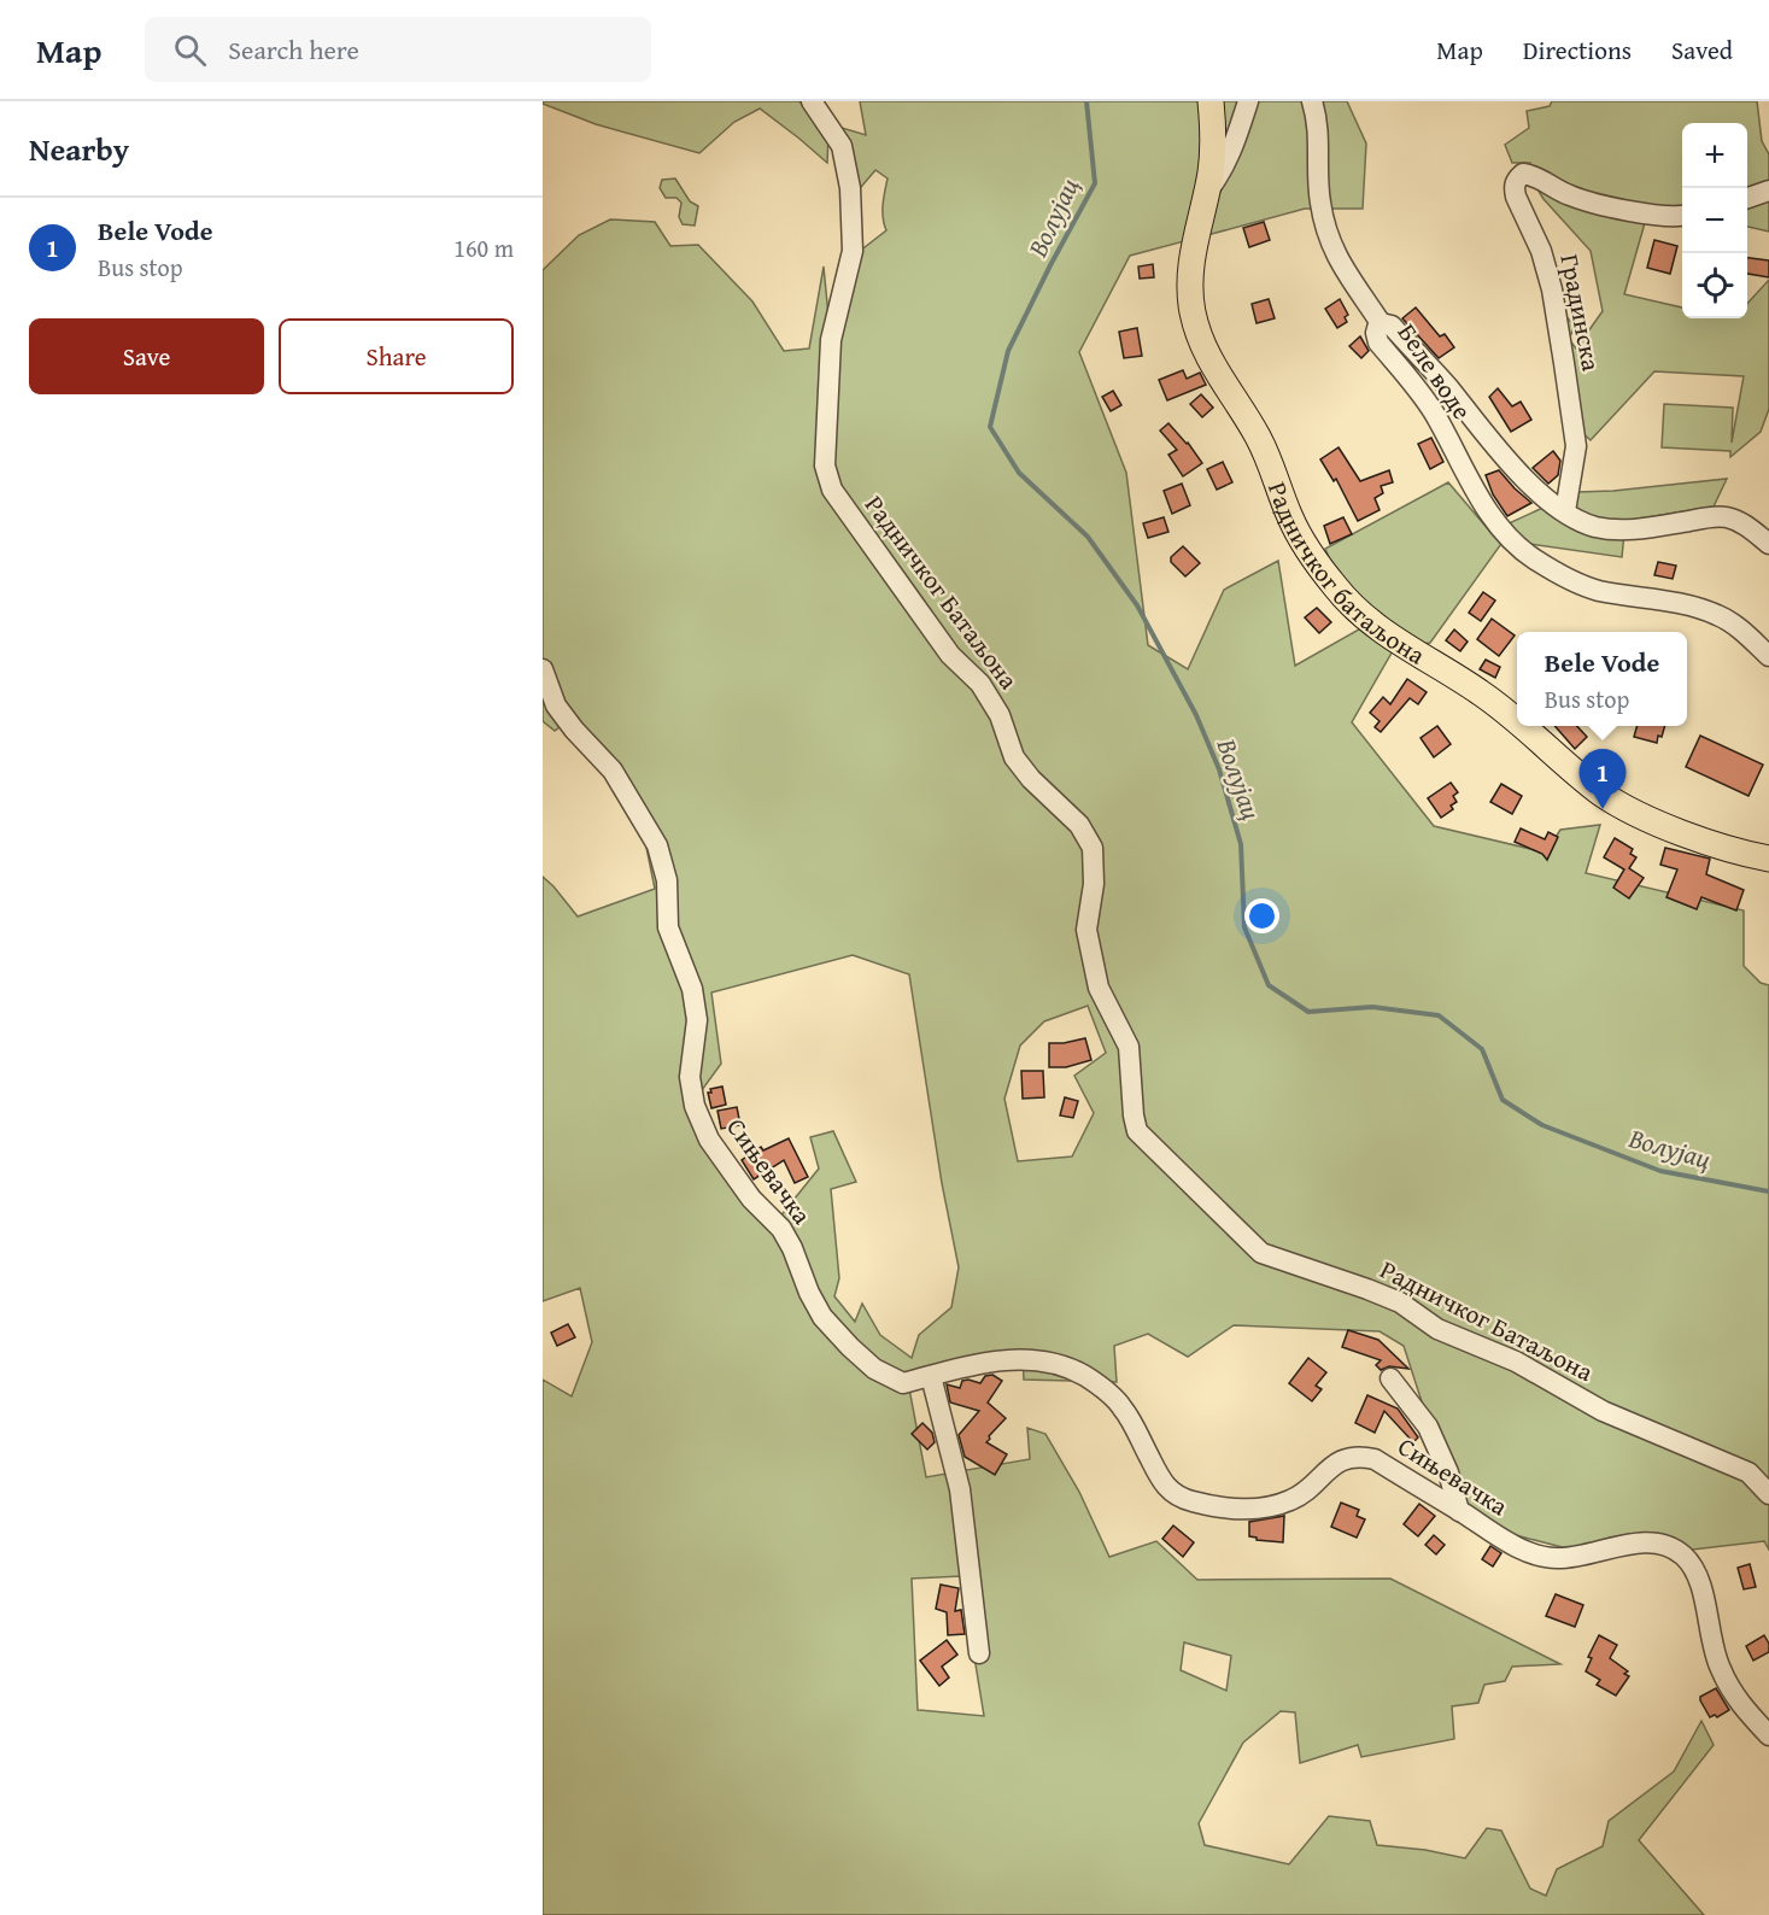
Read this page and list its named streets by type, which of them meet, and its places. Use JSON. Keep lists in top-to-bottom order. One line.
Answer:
{"streets":{"main road":["Радничког батаљона"],"street":["Градинска","Беле воде","Радничког Батаљона","Сињевачка"]},"crossings":[["Градинска","Беле воде"]],"water":["Волујац"],"page":{"header":"Map","search":"Search here","nav":["Map","Directions","Saved"],"heading":"Nearby","map_buttons":["+","−"],"list":[{"mark":"1","name":"Bele Vode","note":"Bus stop","value":"160 m"}],"buttons":["Save","Share"],"popup":["Bele Vode","Bus stop"],"pins":"1"}}
